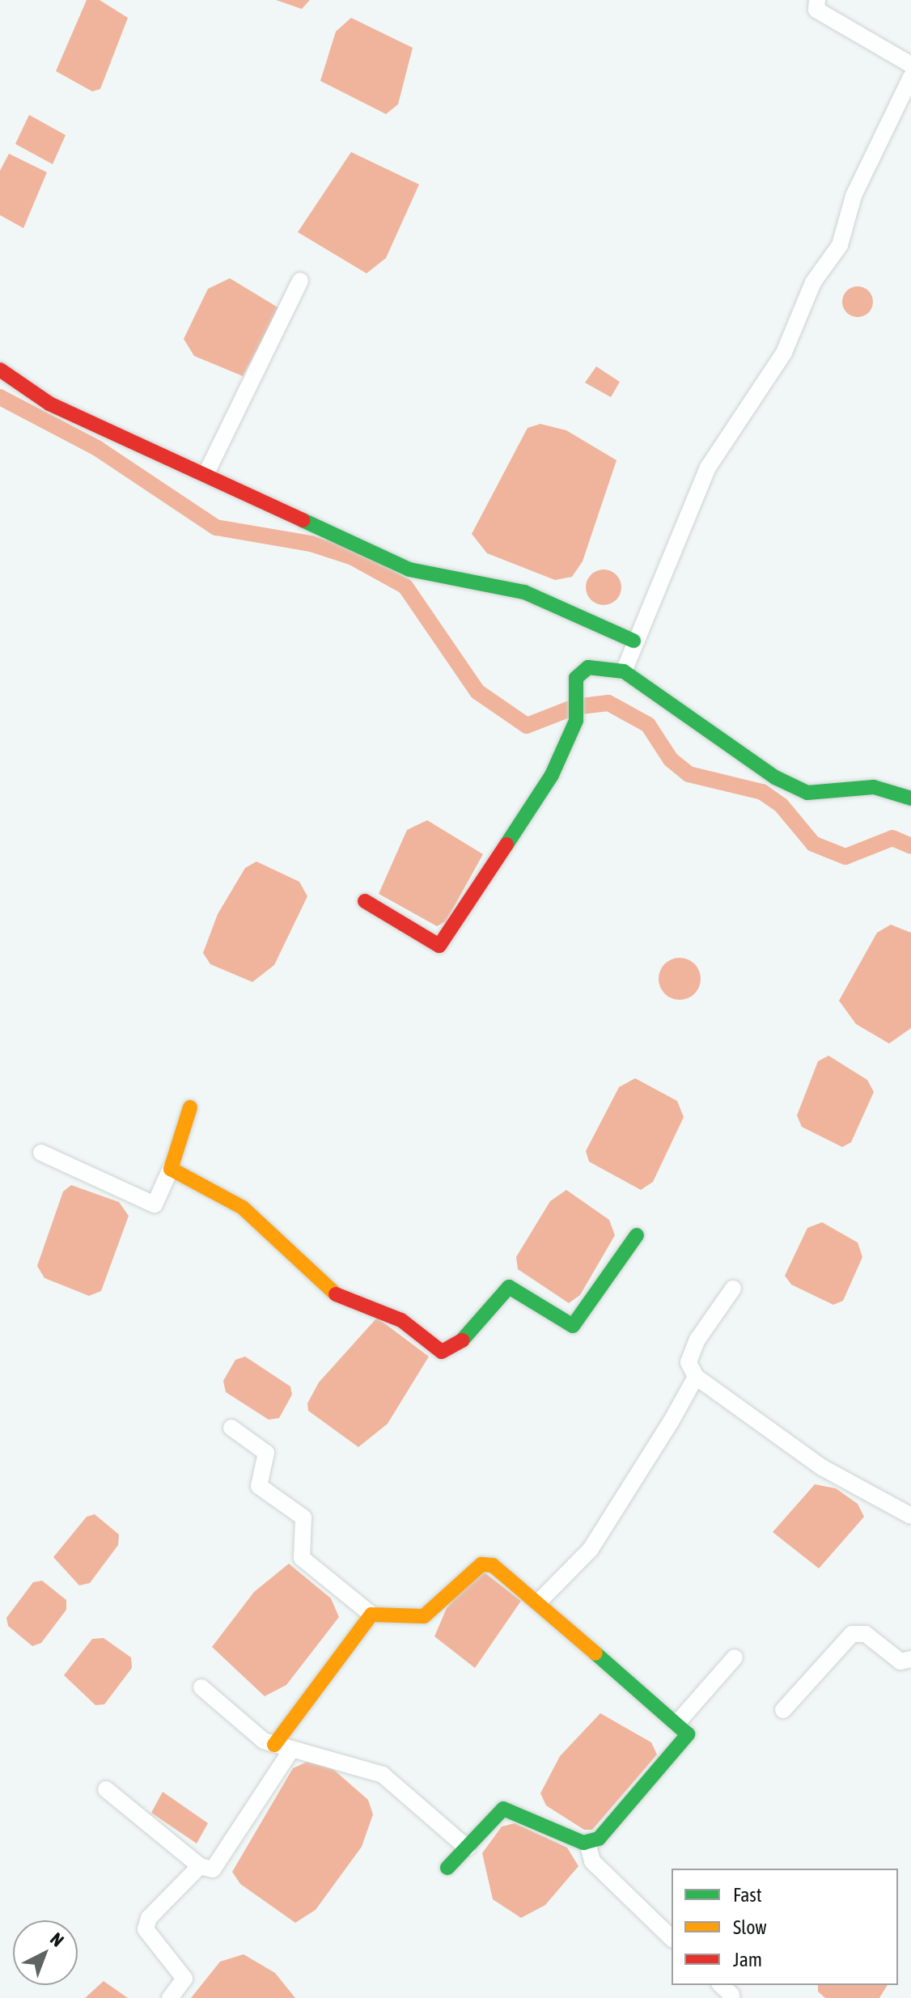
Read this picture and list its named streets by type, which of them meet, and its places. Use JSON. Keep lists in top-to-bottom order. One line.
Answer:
{"legend":["Fast","Slow","Jam"],"north":"top right"}
